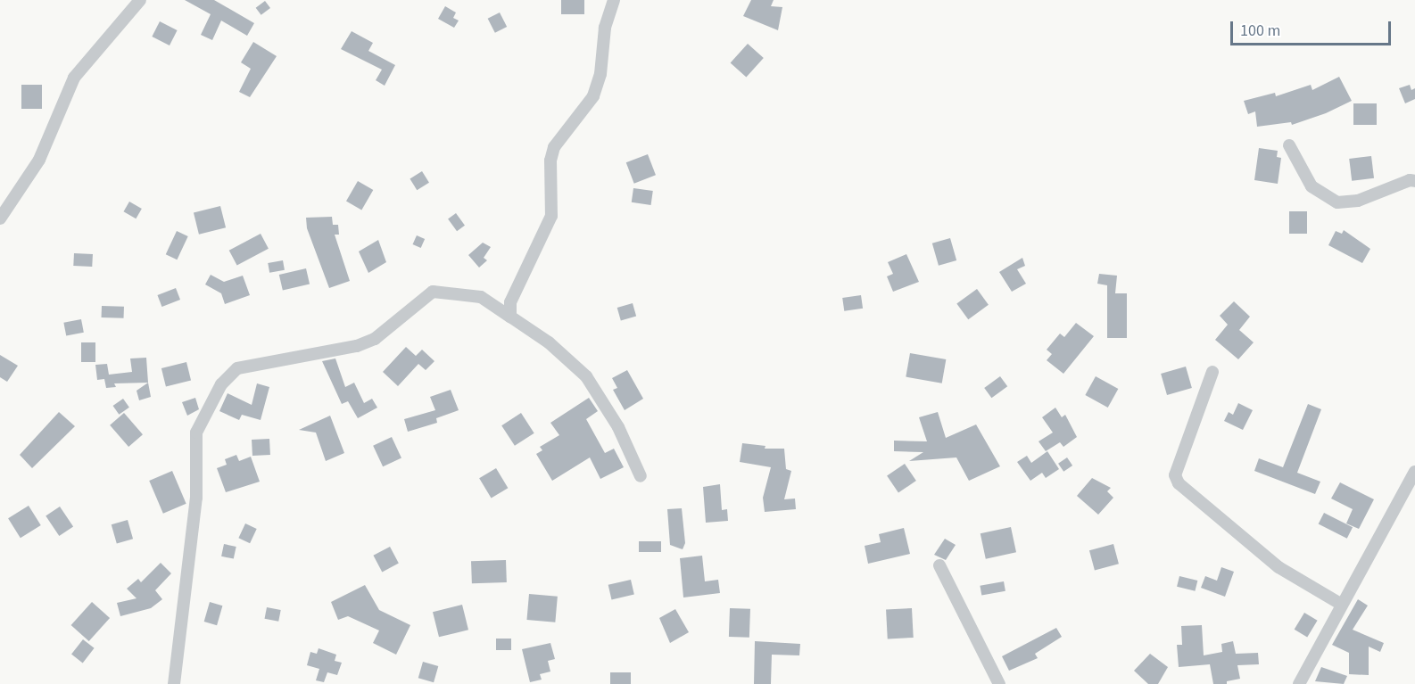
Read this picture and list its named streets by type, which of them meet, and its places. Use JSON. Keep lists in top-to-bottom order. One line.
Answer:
{"scale_bar":"100 m"}
